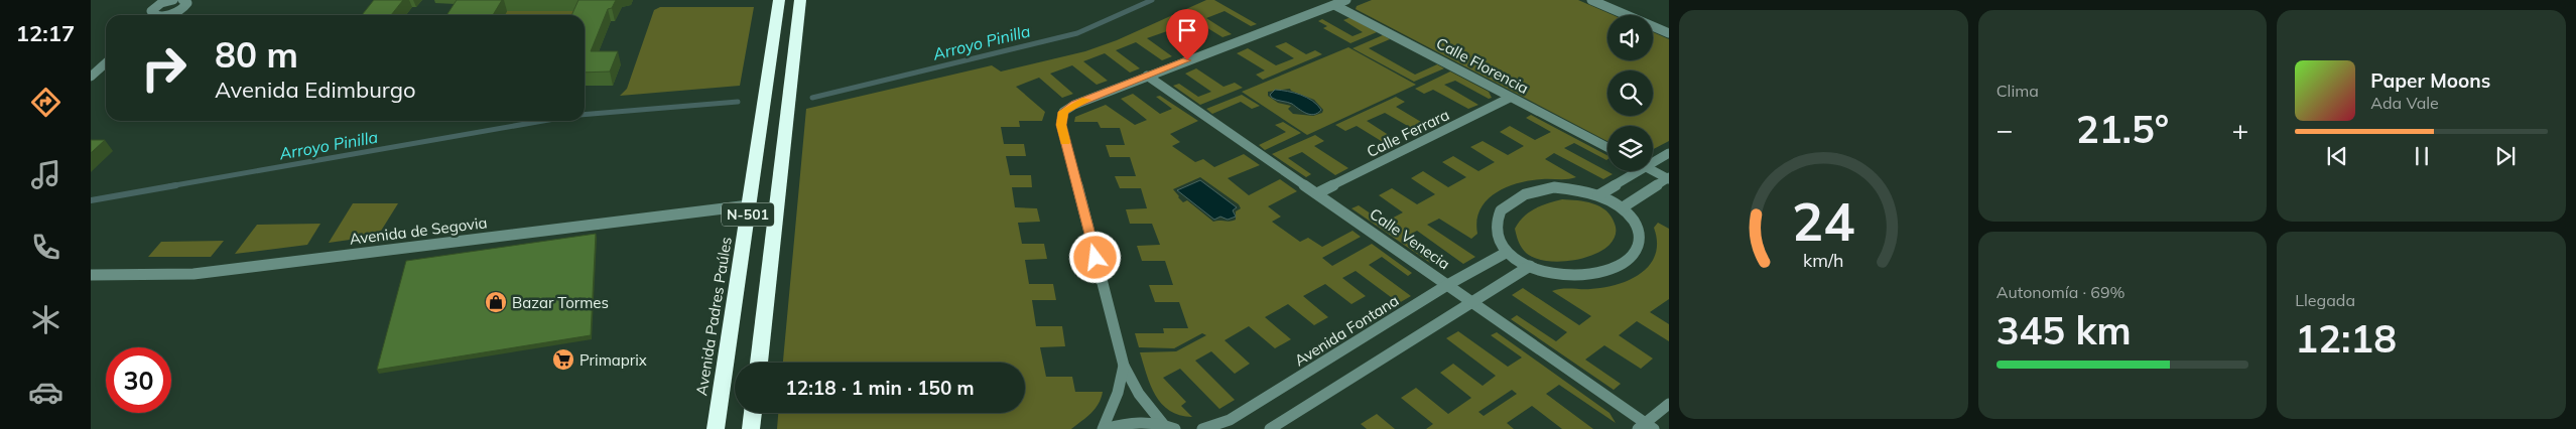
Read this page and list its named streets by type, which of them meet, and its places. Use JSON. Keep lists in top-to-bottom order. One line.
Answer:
{"streets":{"highway":["N-501","Avenida Padres Paúles"],"street":["Calle Florencia","Calle Ferrara","Avenida de Segovia","Calle Venecia","Avenida Fontana"]},"crossings":[["Calle Florencia","Calle Ferrara"],["Calle Ferrara","Calle Venecia"],["Avenida de Segovia","Avenida Padres Paúles"],["Calle Venecia","Avenida Fontana"]],"water":["Arroyo Pinilla"],"places":{"shop":["Bazar Tormes"],"supermarket":["Primaprix"]},"page":{"tabs":"12:17","tile":["Clima",["Autonomía · 69%","345 km"],["Llegada","12:18"]],"turn":["80 m","Avenida Edimburgo"],"song":["Paper Moons","Ada Vale"],"heat":["−","21.5°","+"],"limit":"30","trip":"12:18 · 1 min · 150 m","gauge":["24","km/h"]}}
